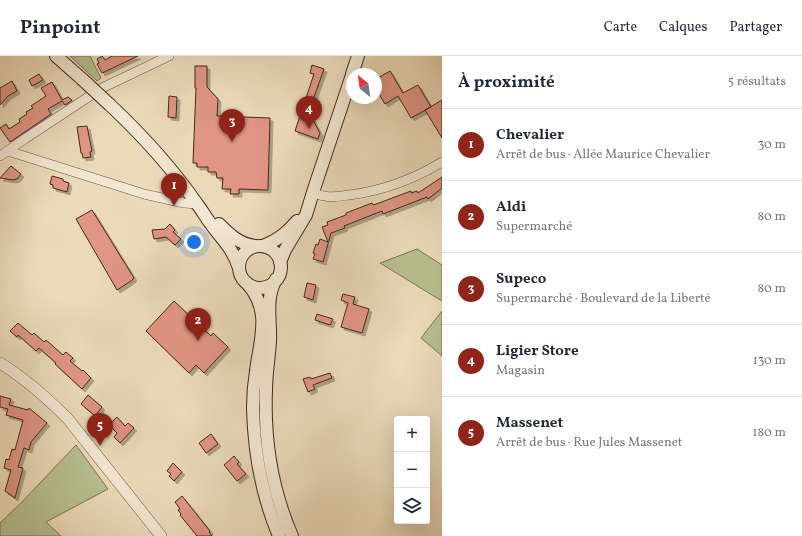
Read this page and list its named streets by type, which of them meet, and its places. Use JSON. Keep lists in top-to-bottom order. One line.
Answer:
{"north":"top left","page":{"header":"Pinpoint","nav":["Carte","Calques","Partager"],"heading":["À proximité","5 résultats"],"pins":["4","3","1","2","5"],"list":[{"mark":"1","name":"Chevalier","note":"Arrêt de bus · Allée Maurice Chevalier","value":"30 m"},{"mark":"2","name":"Aldi","note":"Supermarché","value":"80 m"},{"mark":"3","name":"Supeco","note":"Supermarché · Boulevard de la Liberté","value":"80 m"},{"mark":"4","name":"Ligier Store","note":"Magasin","value":"130 m"},{"mark":"5","name":"Massenet","note":"Arrêt de bus · Rue Jules Massenet","value":"180 m"}],"map_buttons":["+","−"]}}
